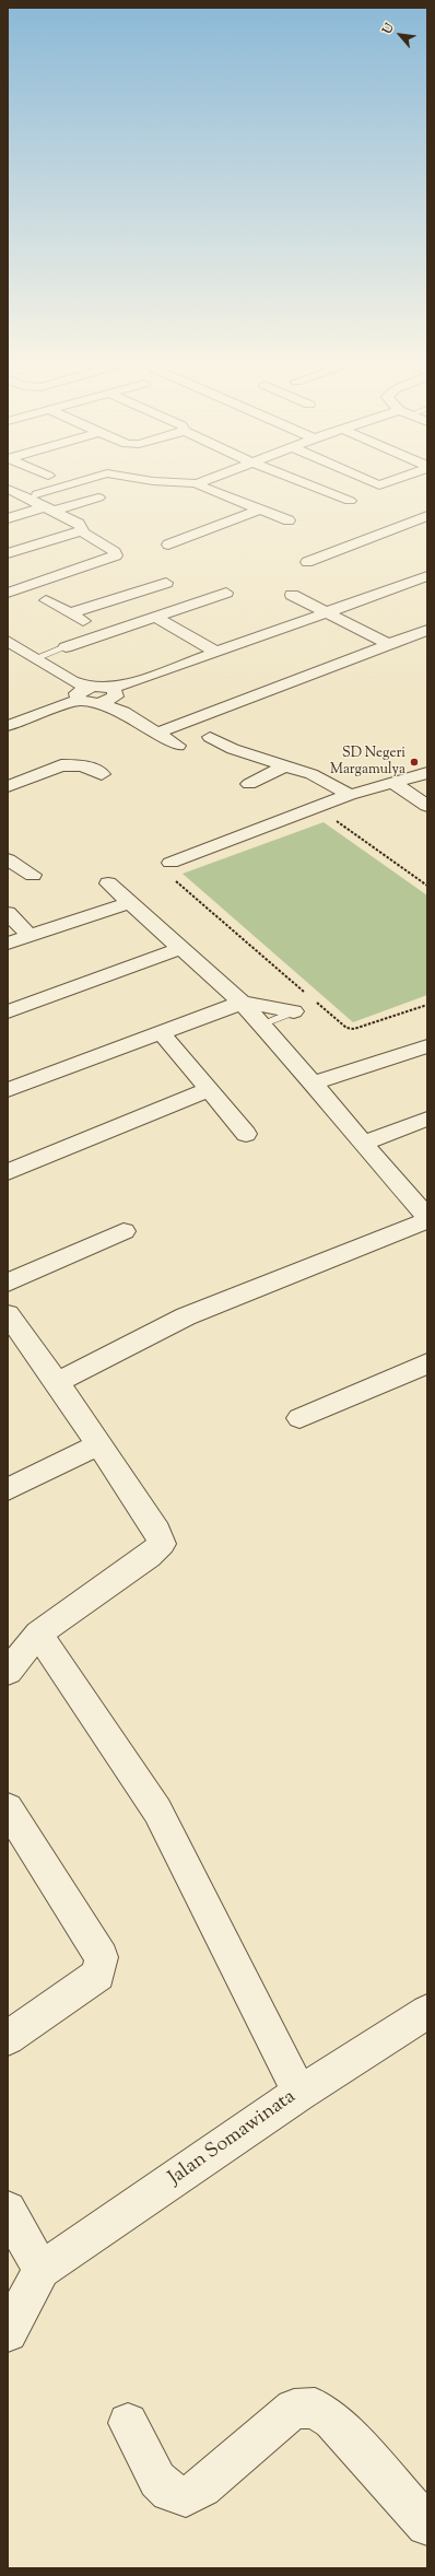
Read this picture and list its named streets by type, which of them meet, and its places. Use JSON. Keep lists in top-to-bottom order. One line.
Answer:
{"streets":{"street":["Jalan Somawinata"]},"places":["SD Negeri Margamulya"],"north":"top left"}
